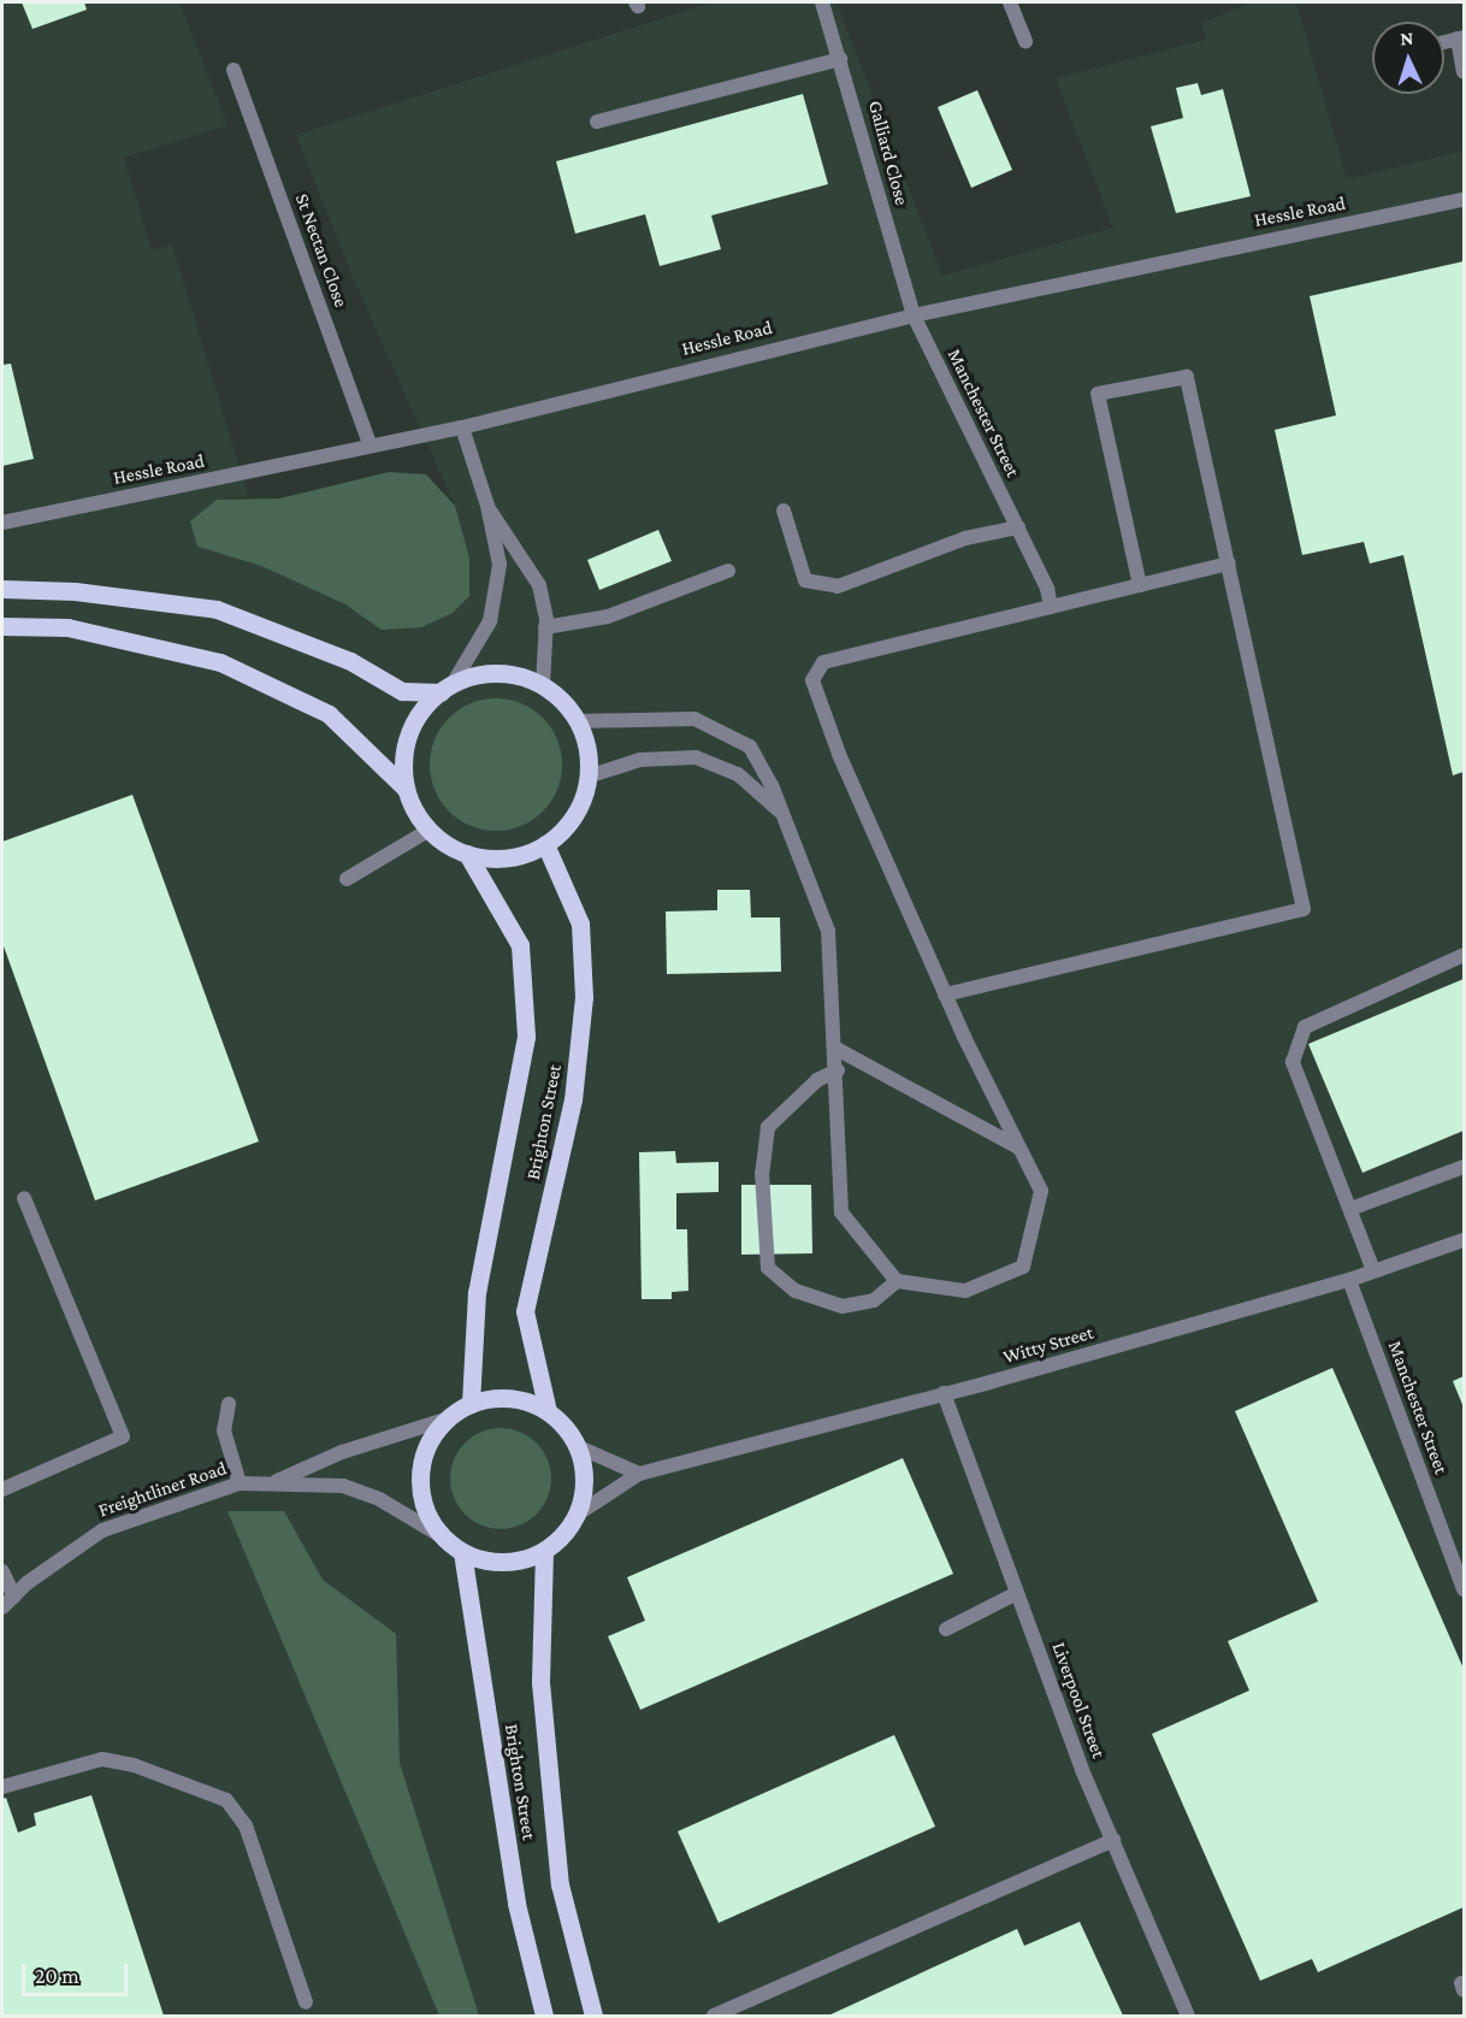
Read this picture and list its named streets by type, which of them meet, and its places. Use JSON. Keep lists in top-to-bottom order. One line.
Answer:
{"streets":{"main road":["Brighton Street"],"street":["Galliard Close","Hessle Road","St Nectan Close","Manchester Street","Witty Street","Freightliner Road","Liverpool Street"]},"crossings":[["Galliard Close","Hessle Road"],["Galliard Close","Manchester Street"],["Hessle Road","St Nectan Close"],["Hessle Road","Manchester Street"],["Manchester Street","Witty Street"],["Brighton Street","Witty Street"],["Brighton Street","Freightliner Road"],["Witty Street","Freightliner Road"],["Witty Street","Liverpool Street"]],"scale_bar":"20 m","north":"top"}
